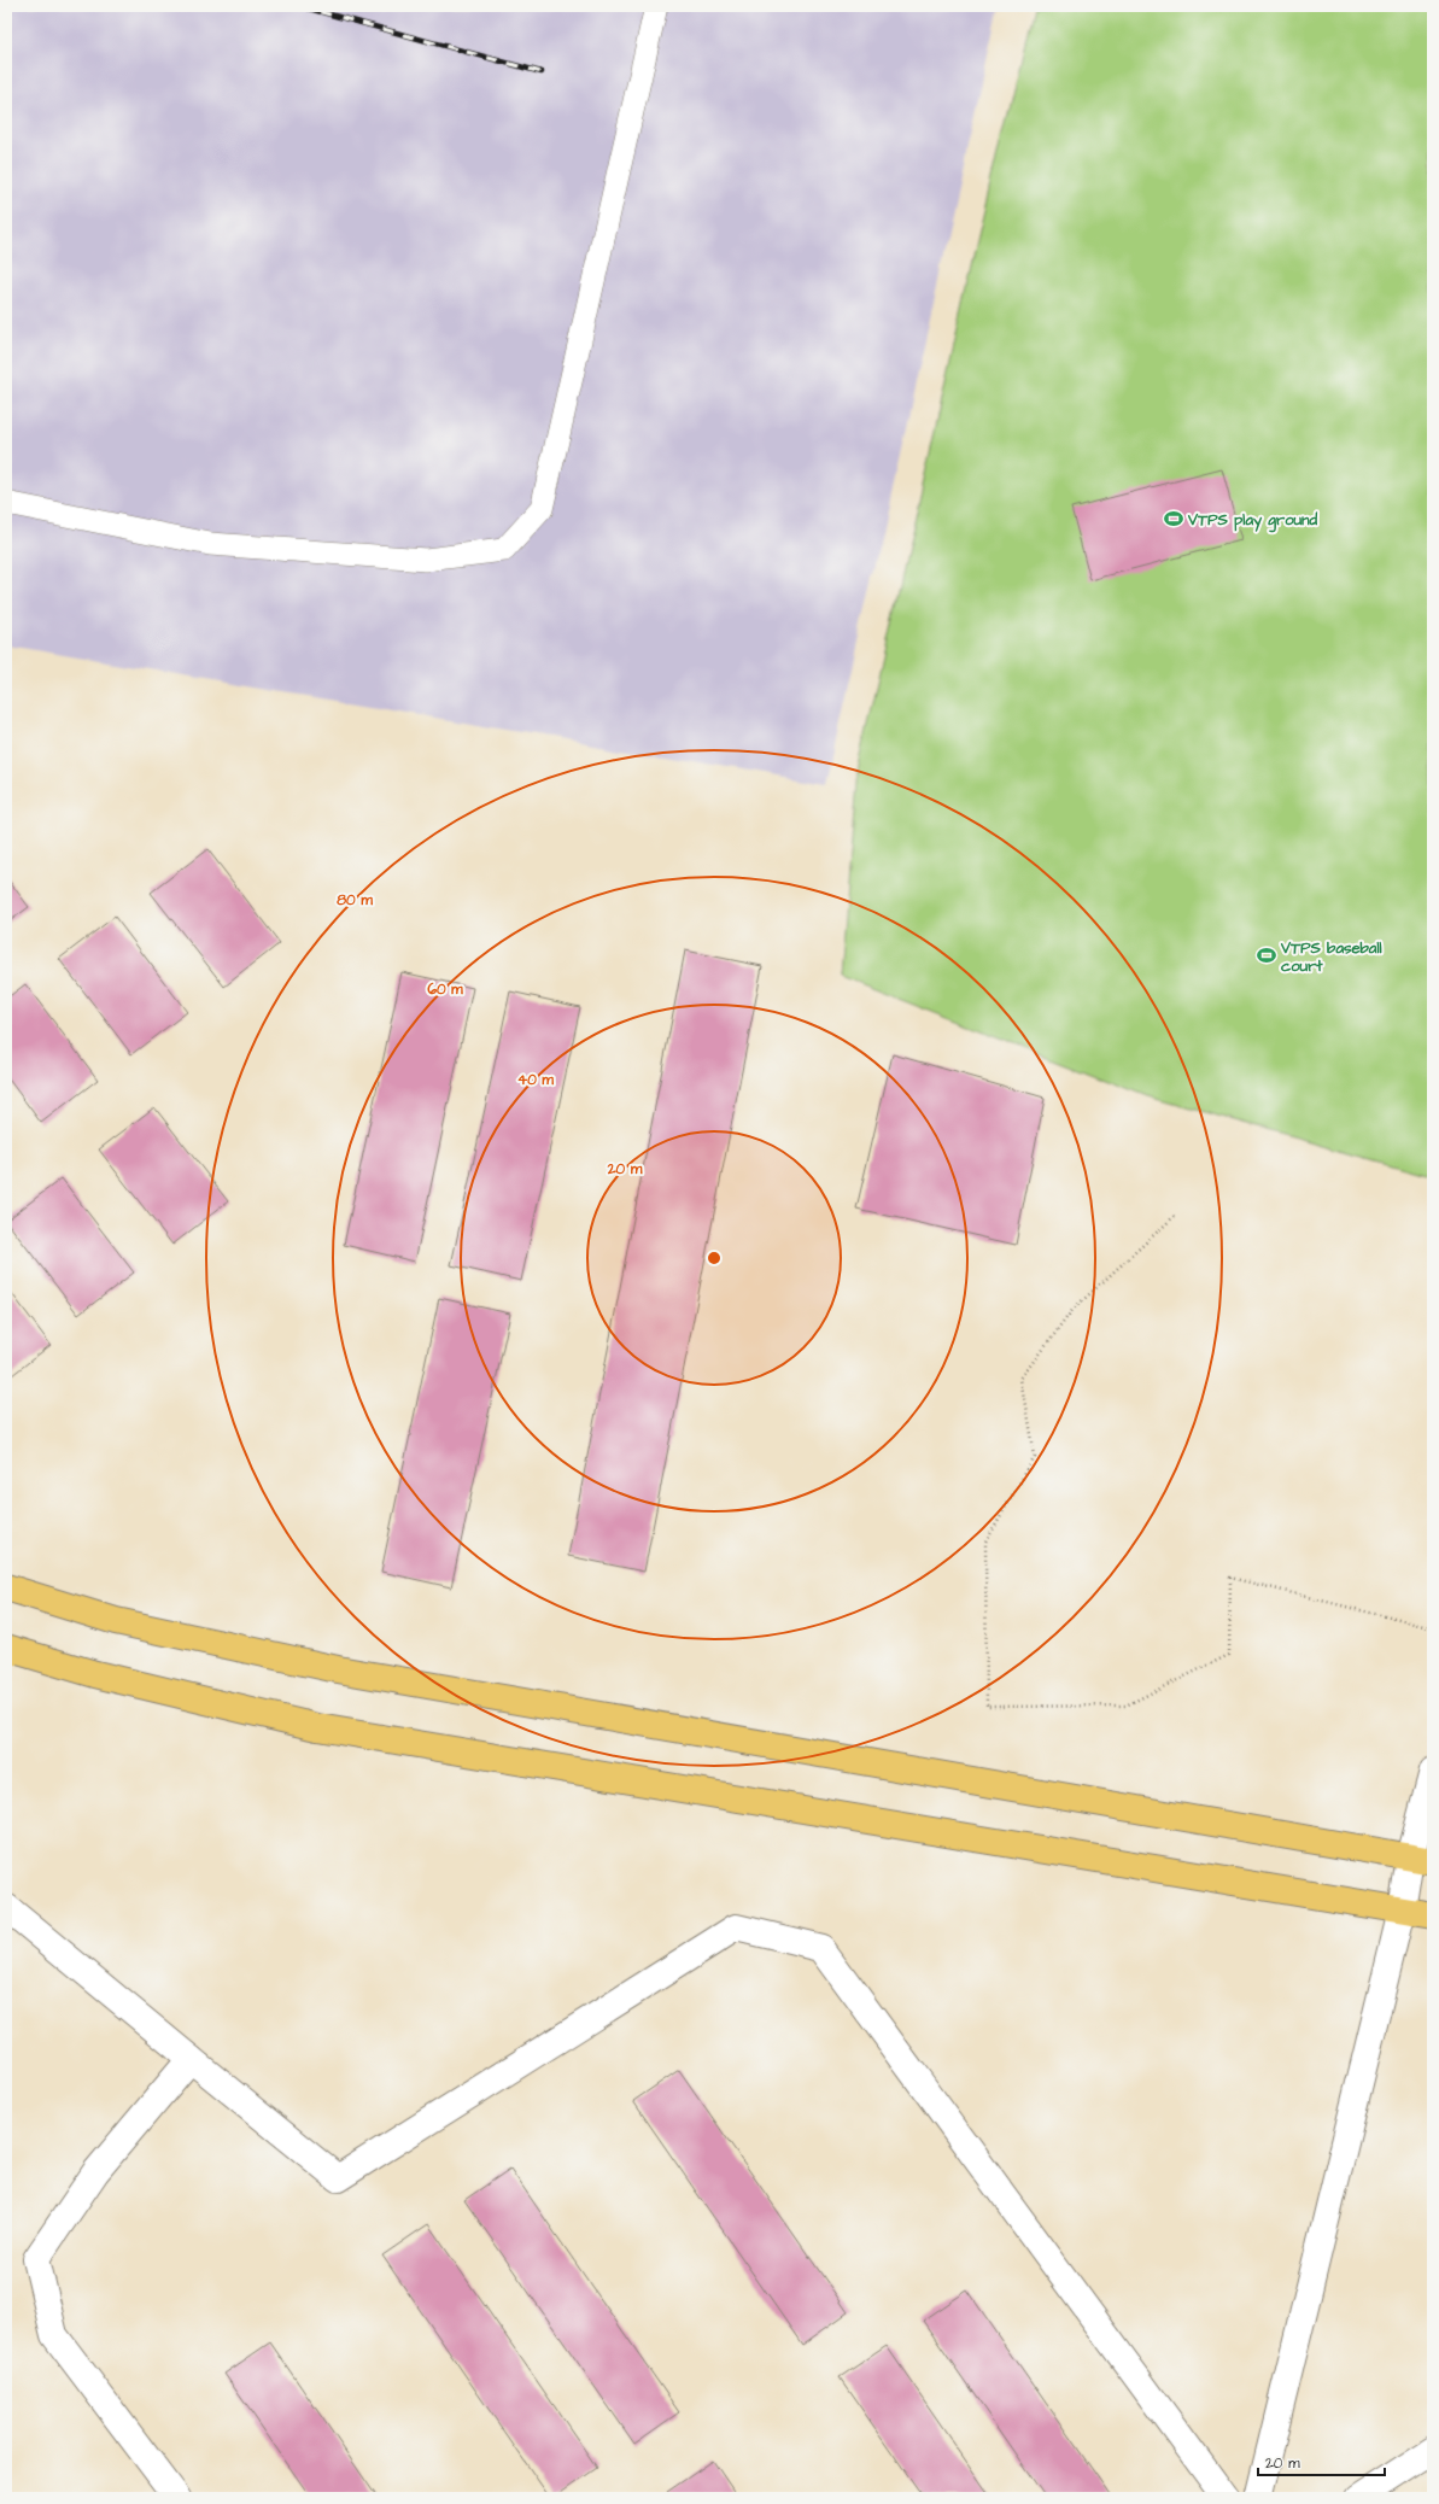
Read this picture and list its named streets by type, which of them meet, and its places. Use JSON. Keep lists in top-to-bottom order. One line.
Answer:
{"places":{"sports":["VTPS play ground","VTPS baseball court"]},"scale_bar":"20 m","rings":["80 m","60 m","40 m","20 m"]}
